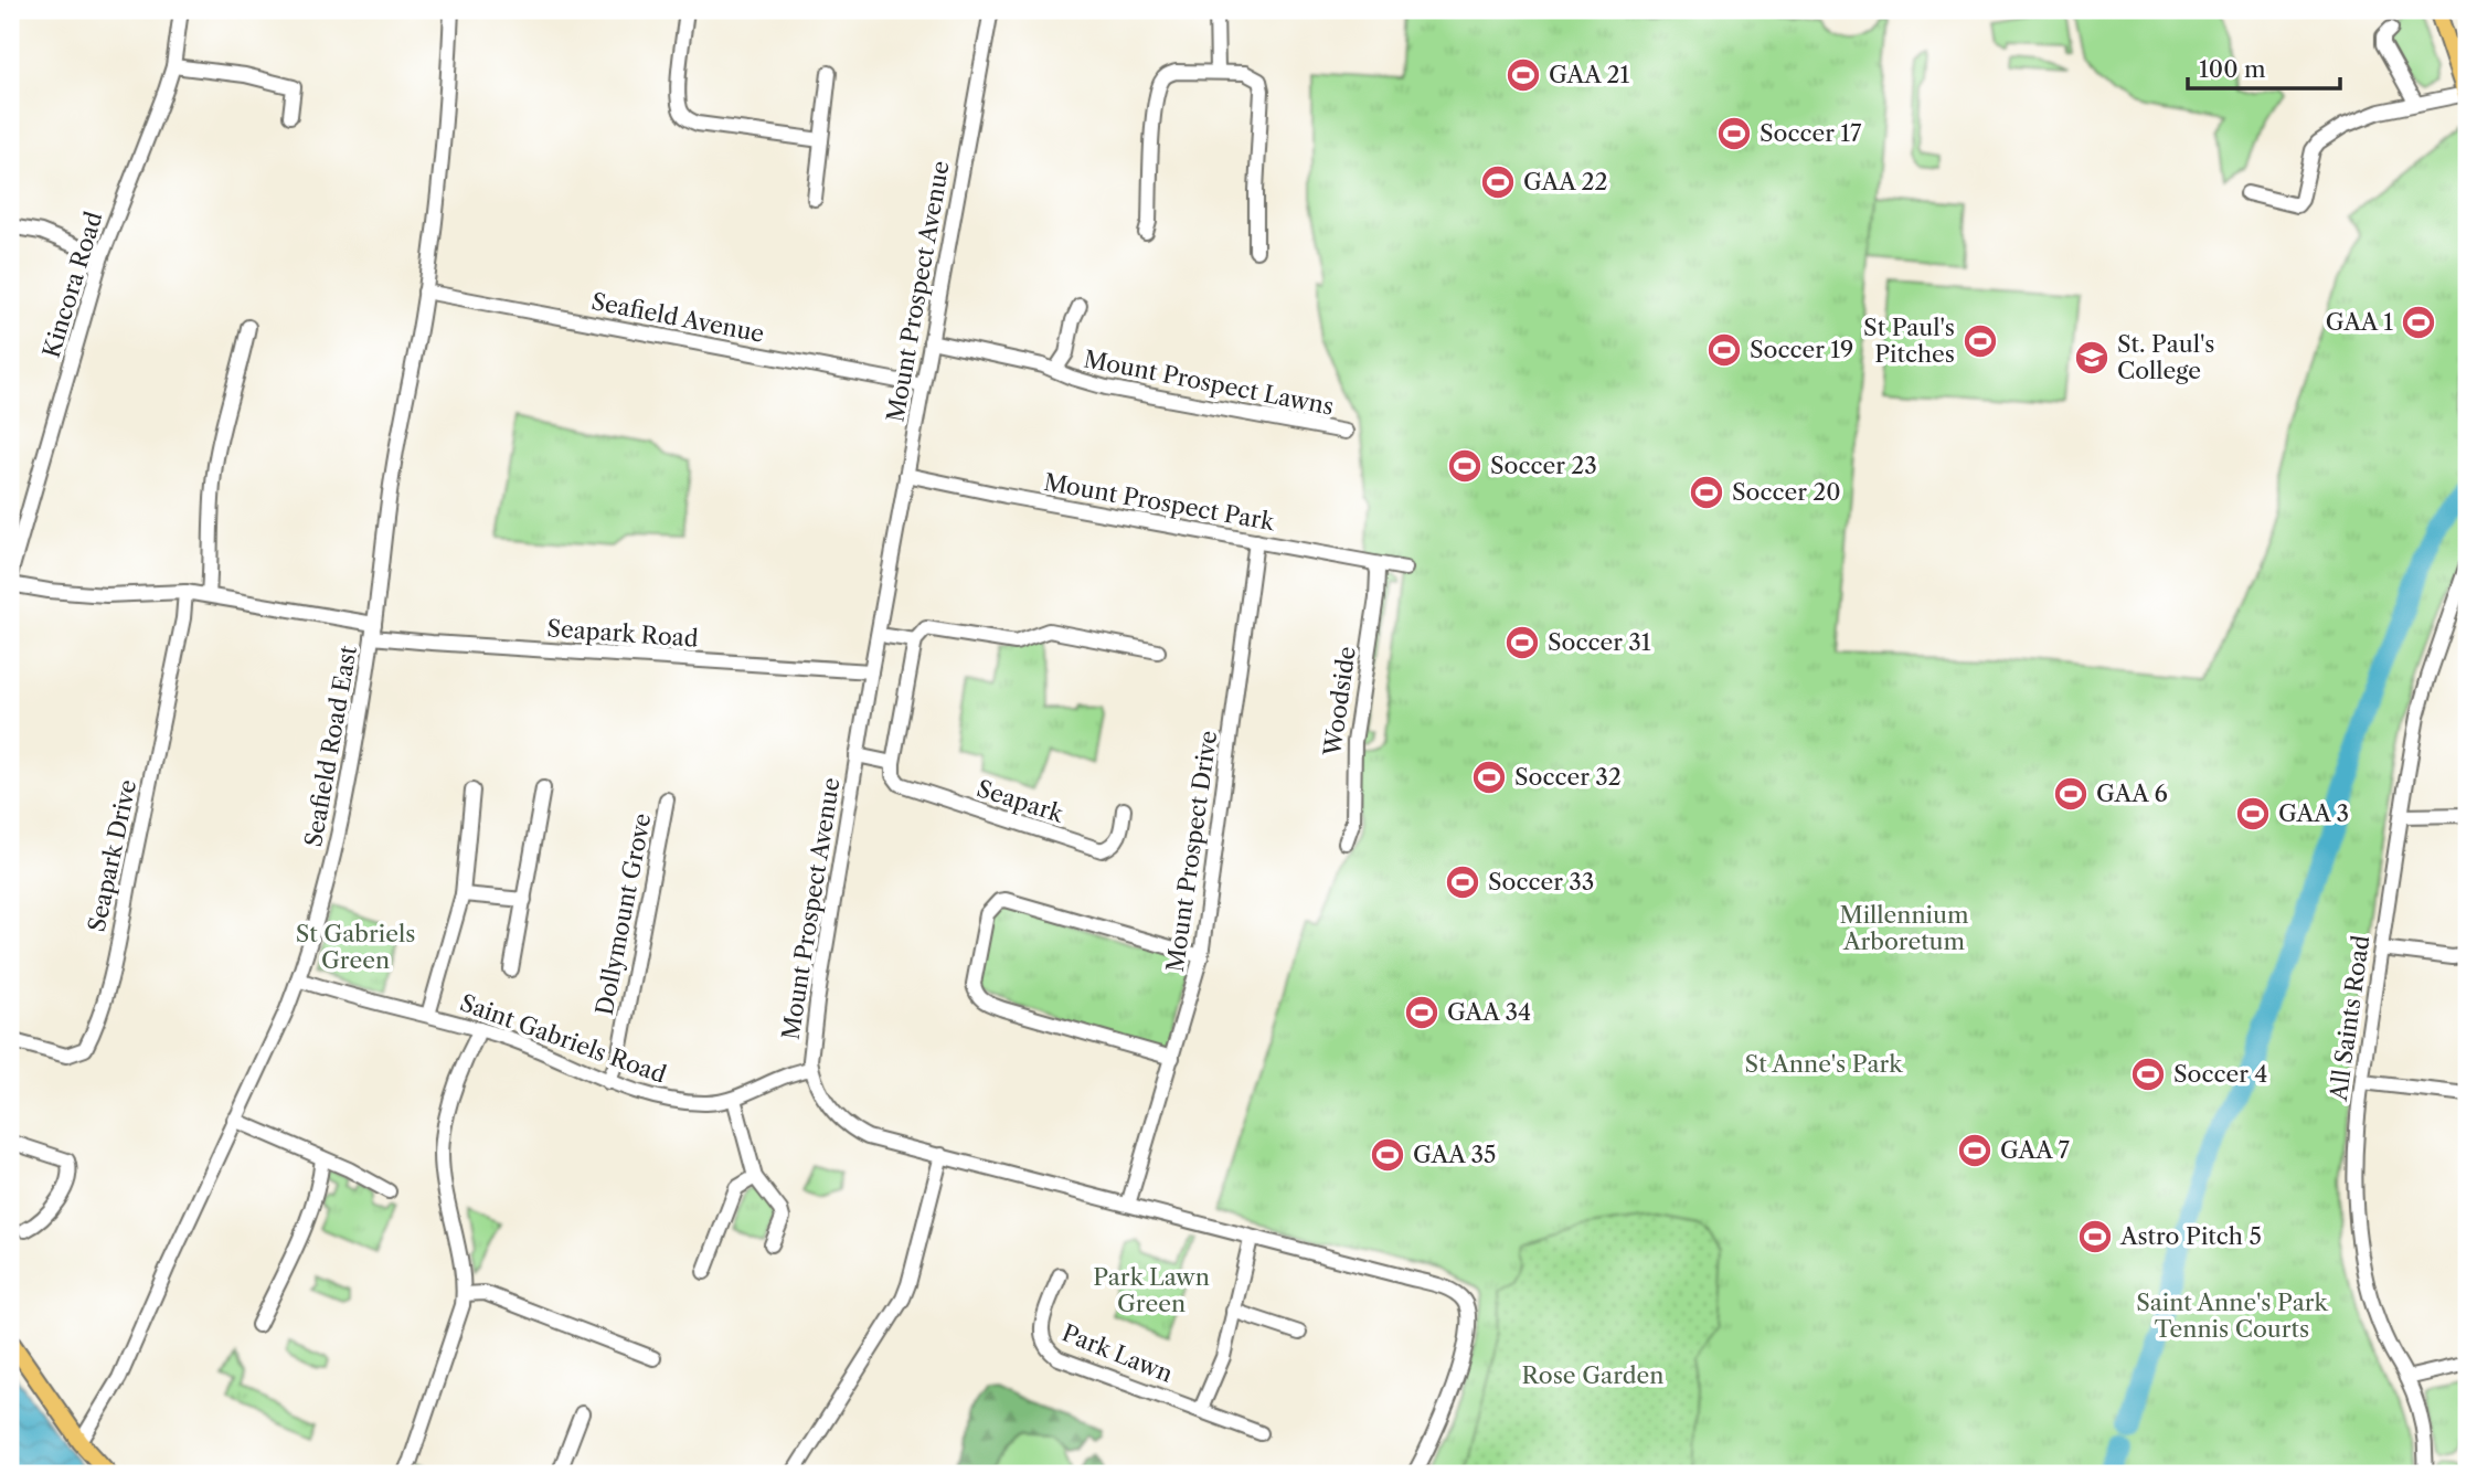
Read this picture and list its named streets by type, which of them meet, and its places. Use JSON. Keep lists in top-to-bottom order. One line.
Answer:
{"streets":{"street":["Kincora Road","Mount Prospect Avenue","Seafield Avenue","Mount Prospect Lawns","Mount Prospect Park","Seapark Road","Woodside","Seafield Road East","Seapark","Mount Prospect Drive","Seapark Drive","Dollymount Grove","All Saints Road","Saint Gabriels Road","Park Lawn"]},"crossings":[["Mount Prospect Avenue","Seafield Avenue"],["Mount Prospect Avenue","Mount Prospect Lawns"],["Mount Prospect Avenue","Mount Prospect Park"],["Mount Prospect Avenue","Seapark Road"],["Mount Prospect Avenue","Mount Prospect Drive"],["Mount Prospect Avenue","Saint Gabriels Road"],["Seafield Avenue","Seafield Road East"],["Mount Prospect Park","Woodside"],["Mount Prospect Park","Mount Prospect Drive"],["Seapark Road","Seafield Road East"],["Seapark Road","Seapark Drive"],["Seafield Road East","Saint Gabriels Road"],["Dollymount Grove","Saint Gabriels Road"]],"parks":["Millennium Arboretum","St Gabriels Green","St Anne's Park","Park Lawn Green","Saint Anne's Park Tennis Courts","Rose Garden"],"places":{"sports":["GAA 21","Soccer 17","GAA 22","GAA 1","St Paul's Pitches","Soccer 19","Soccer 23","Soccer 20","Soccer 31","Soccer 32","GAA 6","GAA 3","Soccer 33","GAA 34","Soccer 4","GAA 7","GAA 35","Astro Pitch 5"],"school or university":["St. Paul's College"]},"scale_bar":"100 m"}
